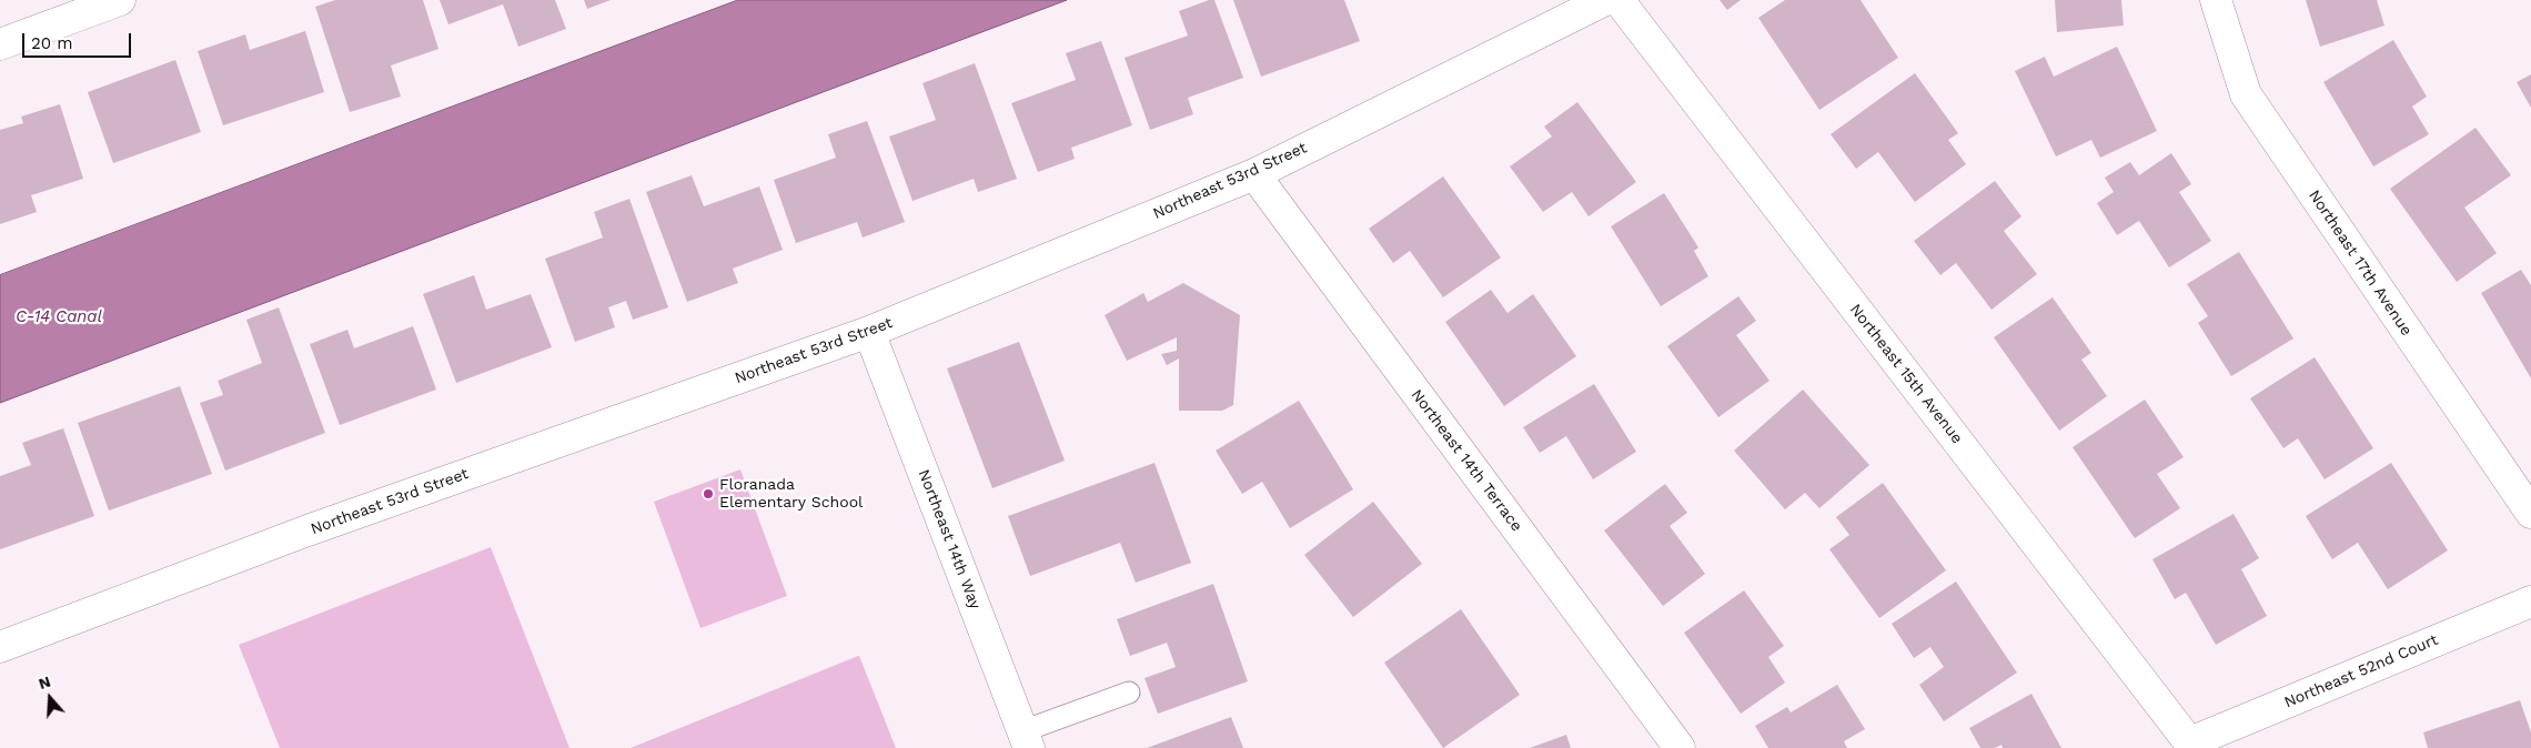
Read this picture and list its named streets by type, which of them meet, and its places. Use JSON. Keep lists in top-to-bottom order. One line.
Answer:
{"streets":{"street":["Northeast 53rd Street","Northeast 17th Avenue","Northeast 15th Avenue","Northeast 14th Terrace","Northeast 14th Way","Northeast 52nd Court"]},"crossings":[["Northeast 53rd Street","Northeast 14th Terrace"],["Northeast 53rd Street","Northeast 14th Way"],["Northeast 15th Avenue","Northeast 52nd Court"]],"water":["C-14 Canal"],"places":["Floranada Elementary School"],"scale_bar":"20 m","north":"top"}
